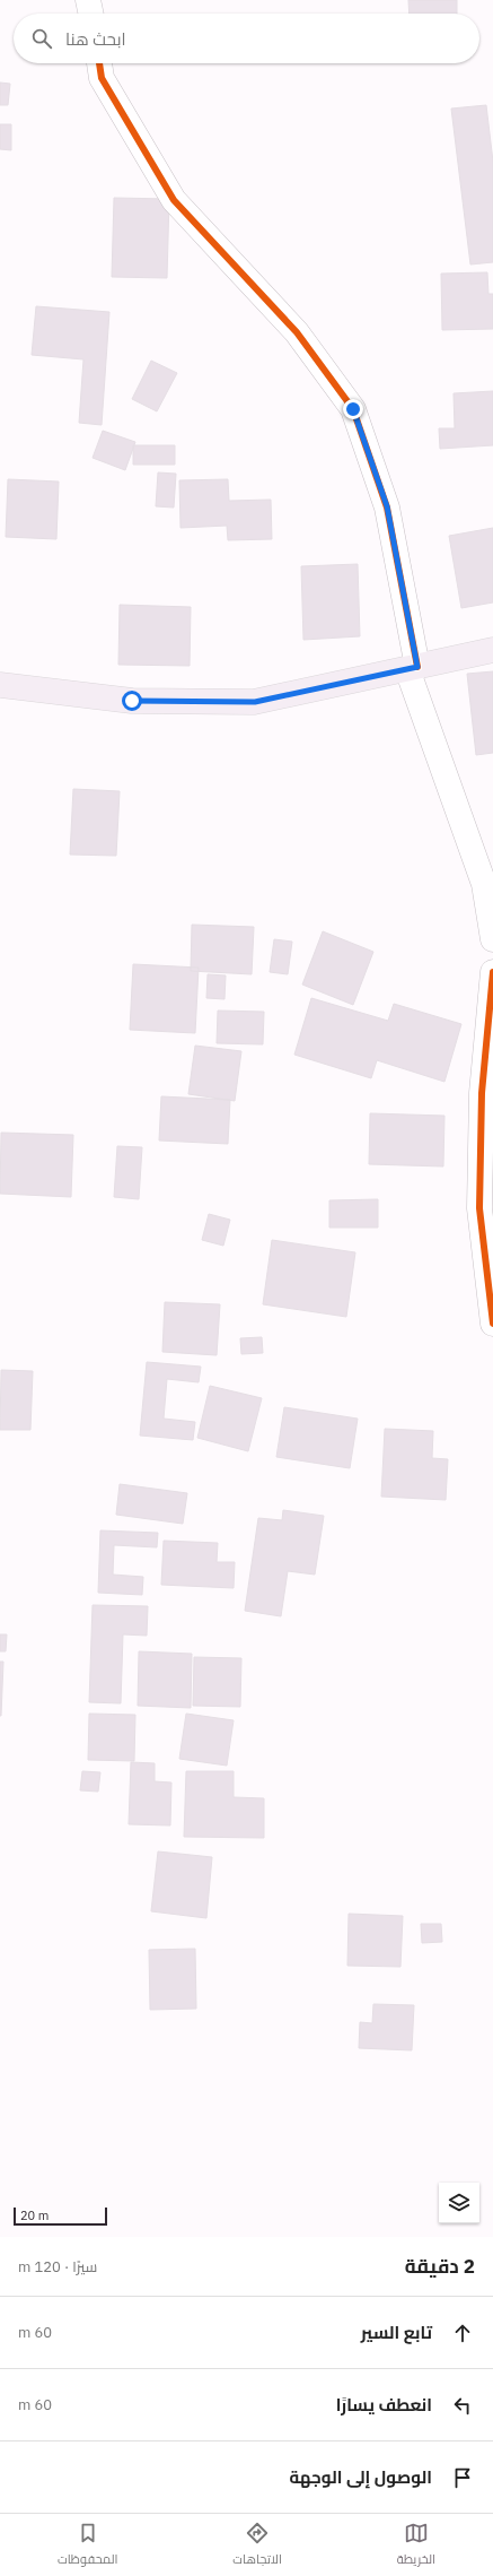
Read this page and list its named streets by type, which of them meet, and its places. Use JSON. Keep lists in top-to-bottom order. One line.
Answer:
{"scale_bar":"20 m","page":{"search":"ابحث هنا","scale":"20 m","heading":["2 دقيقة","سيرًا · 120 m"],"list":[["تابع السير","60 m"],["انعطف يسارًا","60 m"],"الوصول إلى الوجهة"],"nav":["الخريطة","الاتجاهات","المحفوظات"]}}
